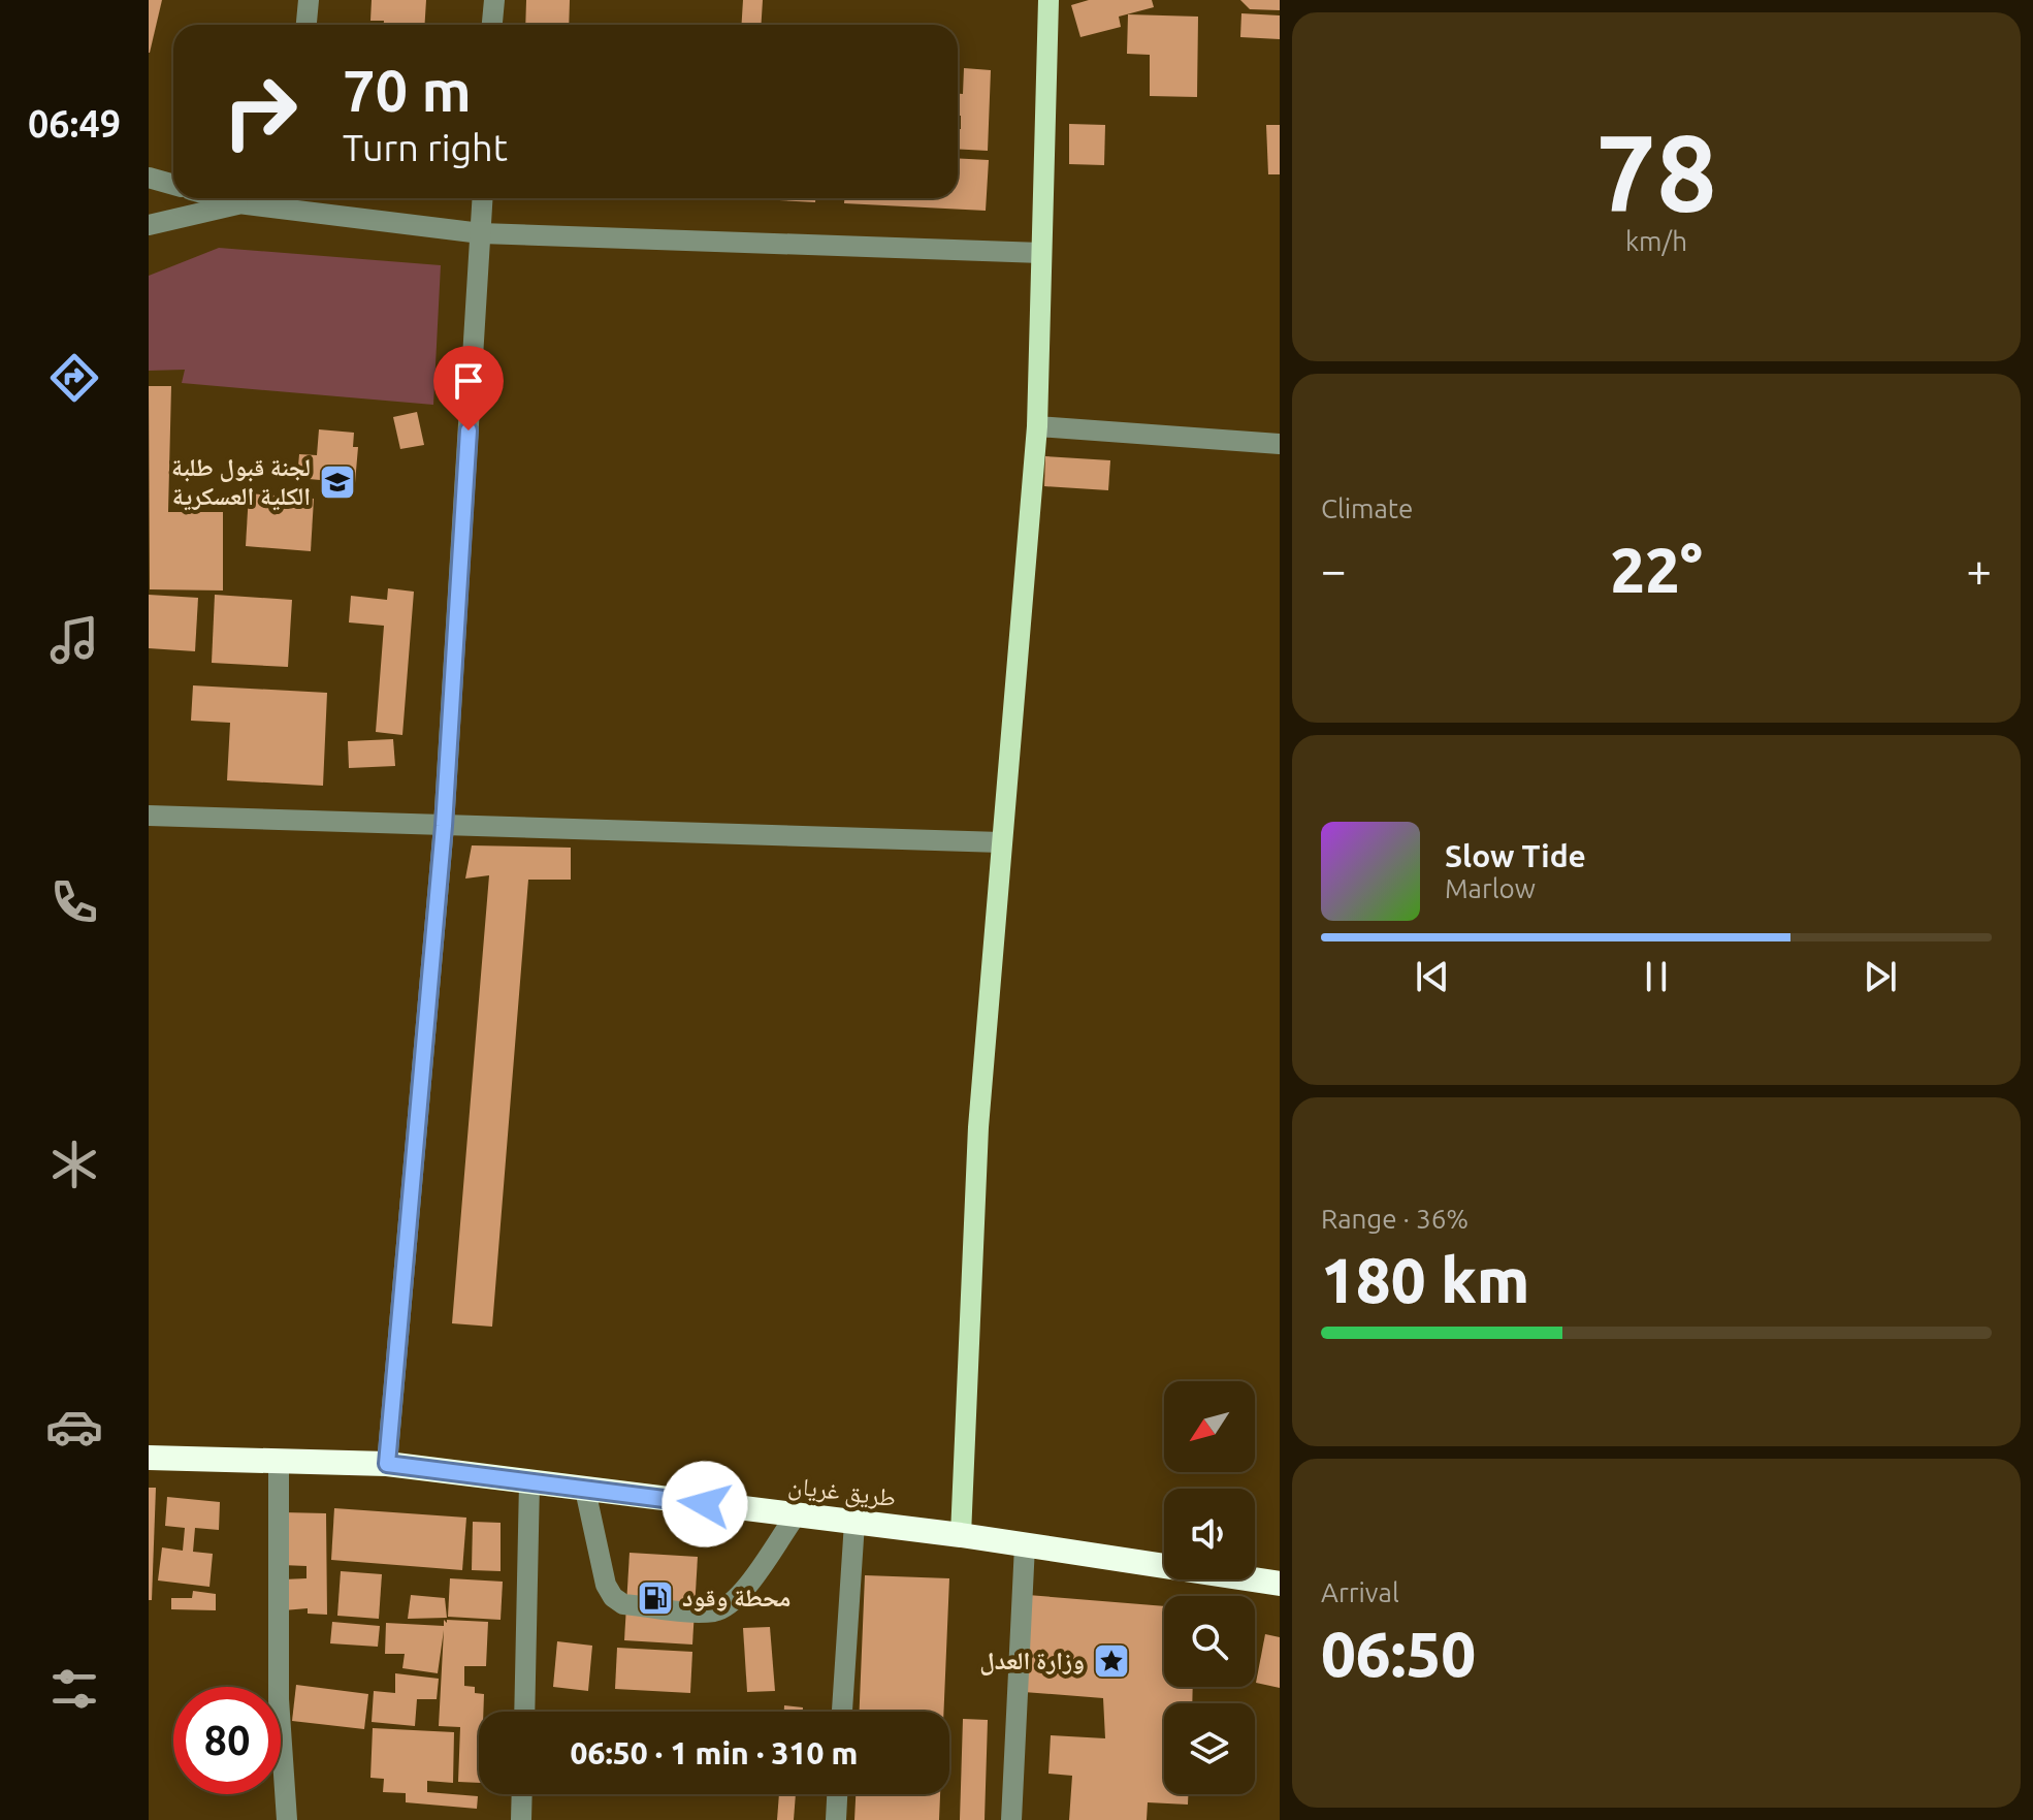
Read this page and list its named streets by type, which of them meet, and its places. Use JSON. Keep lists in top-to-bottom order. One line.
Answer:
{"streets":{"highway":["طريق غريان"]},"places":{"school or university":["لجنة قبول طلبة الكلية العسكرية"],"fuel station":["محطة وقود"],"place":["وزارة العدل"]},"north":"bottom left","page":{"tabs":"06:49","tile":[["78","km/h"],"Climate",["Range · 36%","180 km"],["Arrival","06:50"]],"turn":["70 m","Turn right"],"heat":["−","22°","+"],"song":["Slow Tide","Marlow"],"limit":"80","trip":"06:50 · 1 min · 310 m"}}
